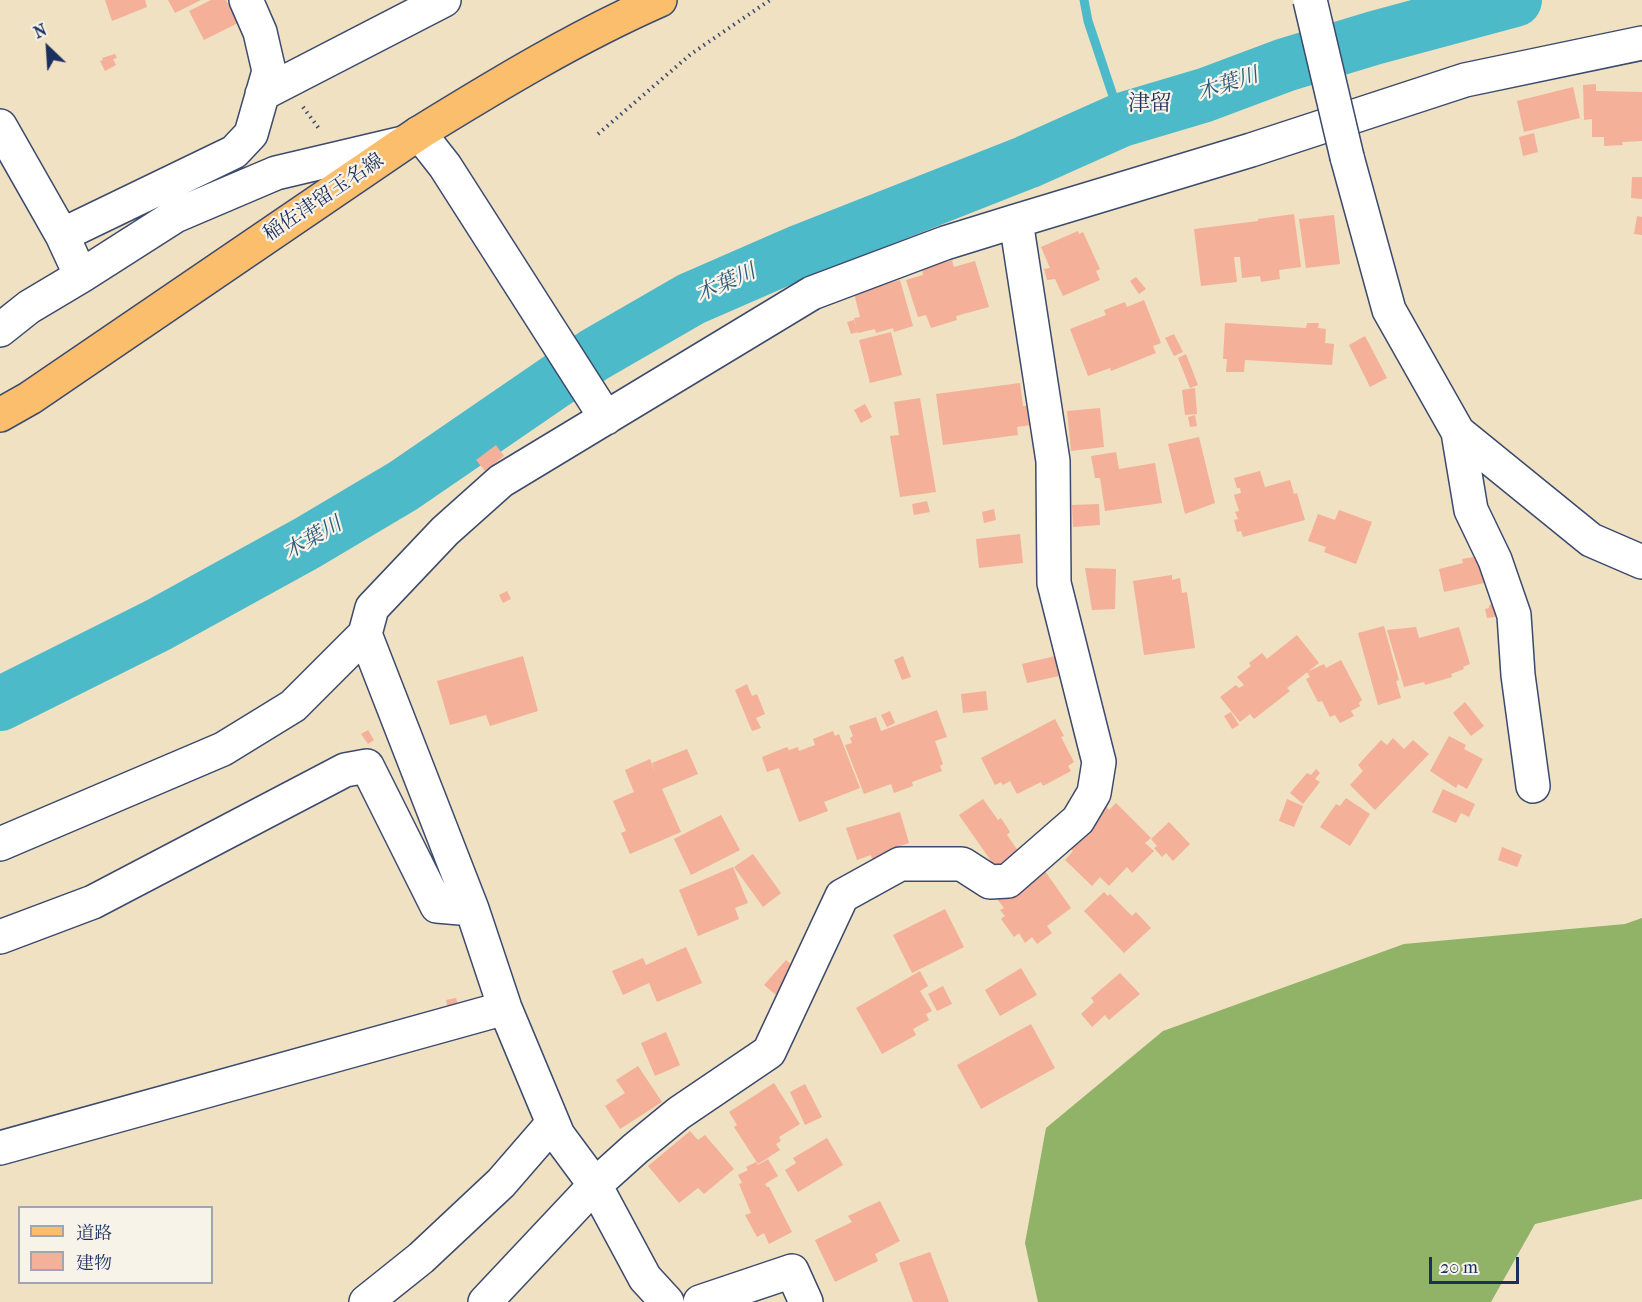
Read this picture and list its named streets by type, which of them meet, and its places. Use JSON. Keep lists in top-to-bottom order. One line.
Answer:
{"streets":{"main road":["稲佐津留玉名線"]},"districts":["津留"],"water":["木葉川"],"legend":["道路","建物"],"scale_bar":"20 m","north":"top left"}
